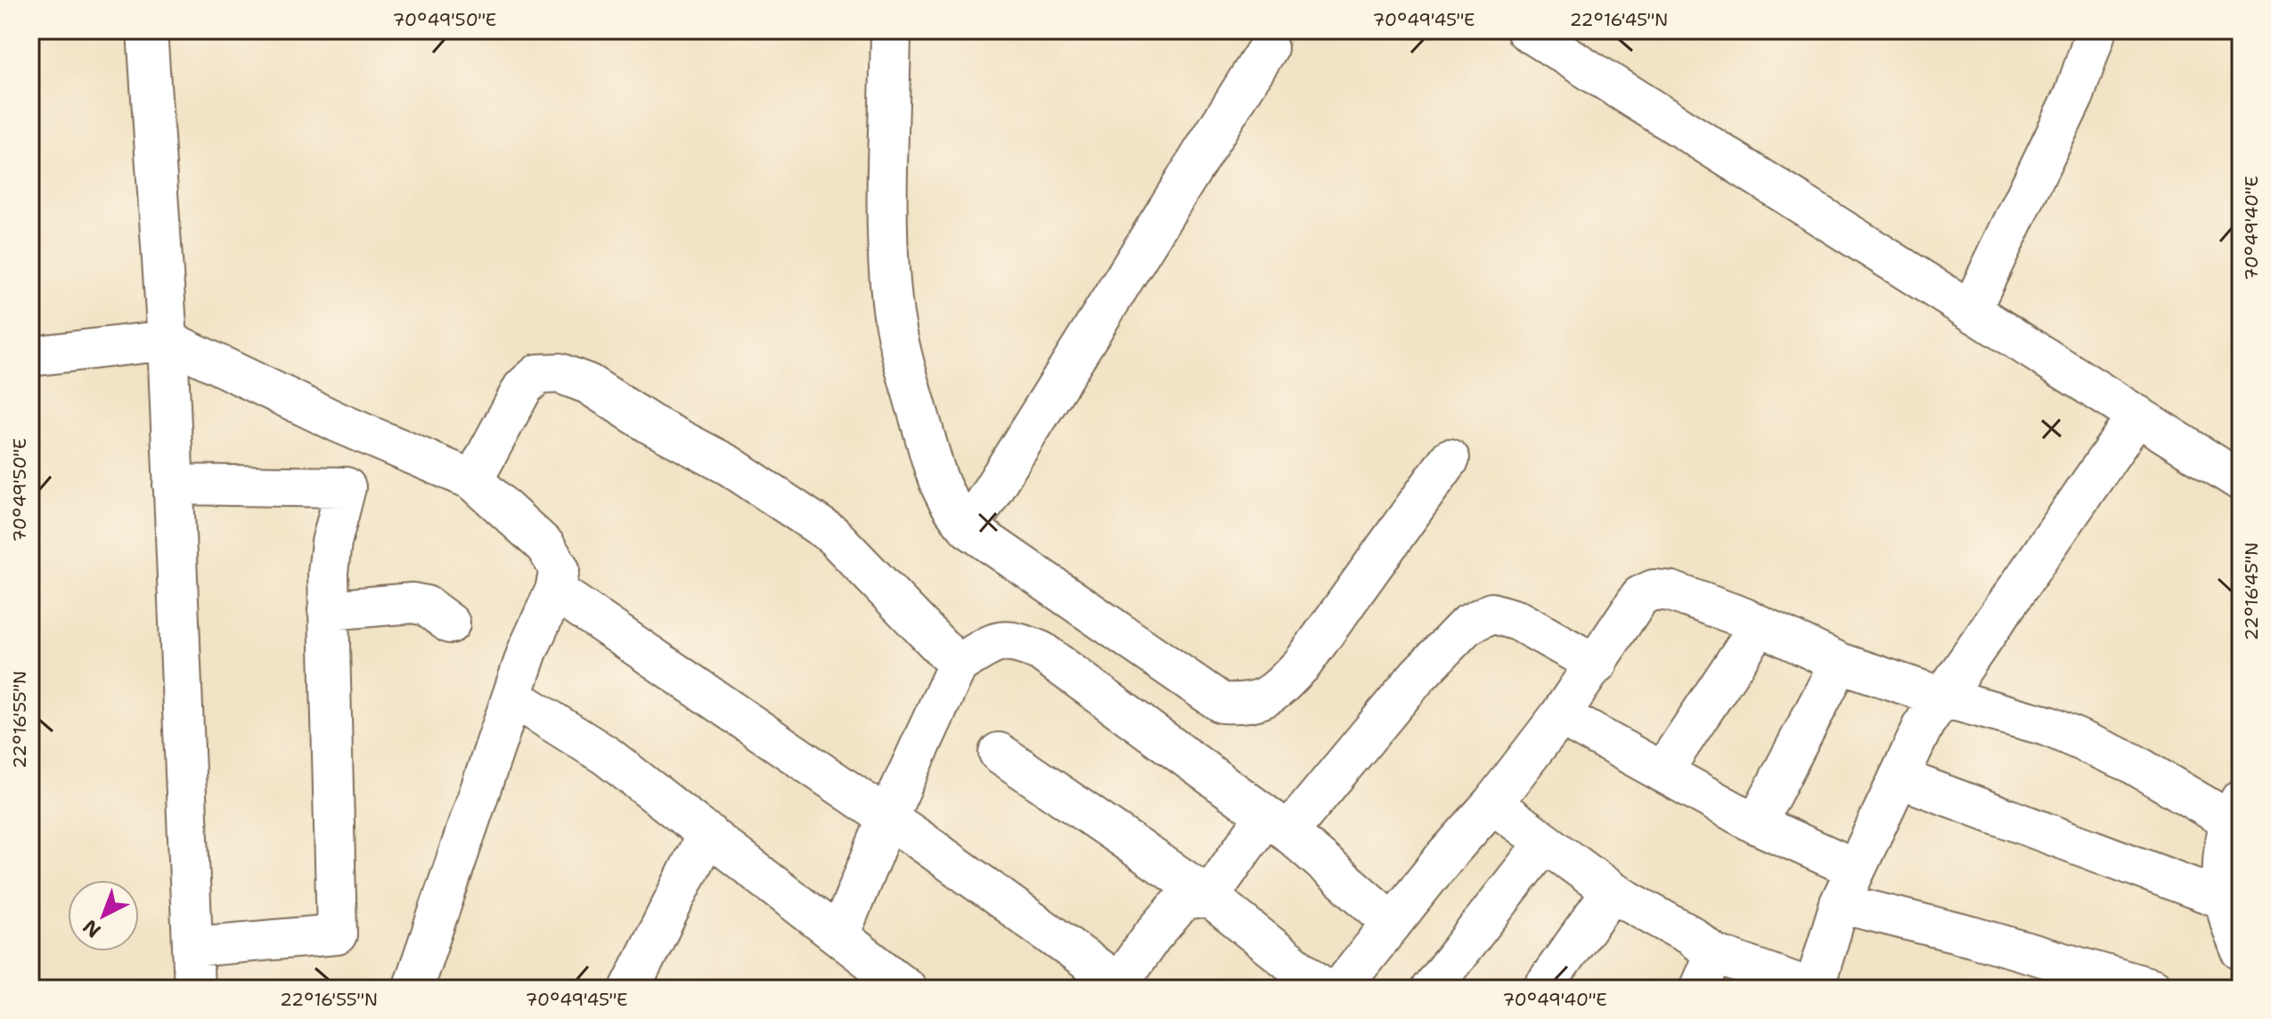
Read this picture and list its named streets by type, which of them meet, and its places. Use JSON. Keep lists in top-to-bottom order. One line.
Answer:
{"north":"bottom left","coordinates":["70°49'50\"E","70°49'45\"E","22°16'45\"N","70°49'40\"E","22°16'55\"N"]}
